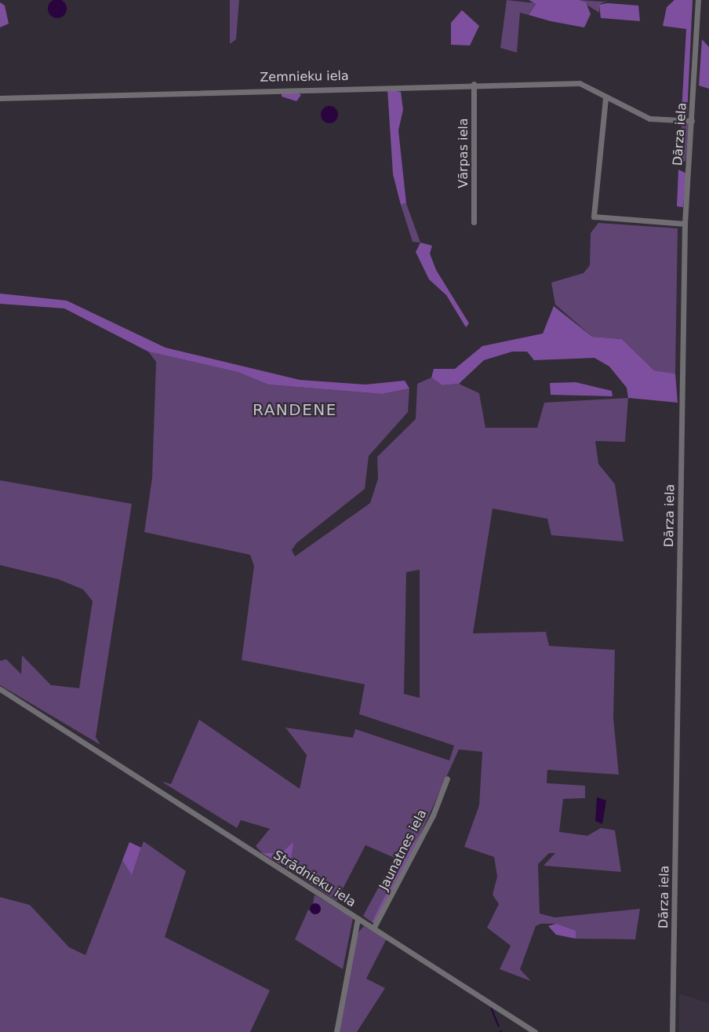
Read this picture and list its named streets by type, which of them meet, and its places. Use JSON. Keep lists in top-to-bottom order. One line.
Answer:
{"streets":{"street":["Zemnieku iela","Dārza iela","Vārpas iela","Jaunatnes iela","Strādnieku iela"]},"crossings":[["Zemnieku iela","Dārza iela"],["Zemnieku iela","Vārpas iela"],["Jaunatnes iela","Strādnieku iela"]],"districts":["RANDENE"]}
